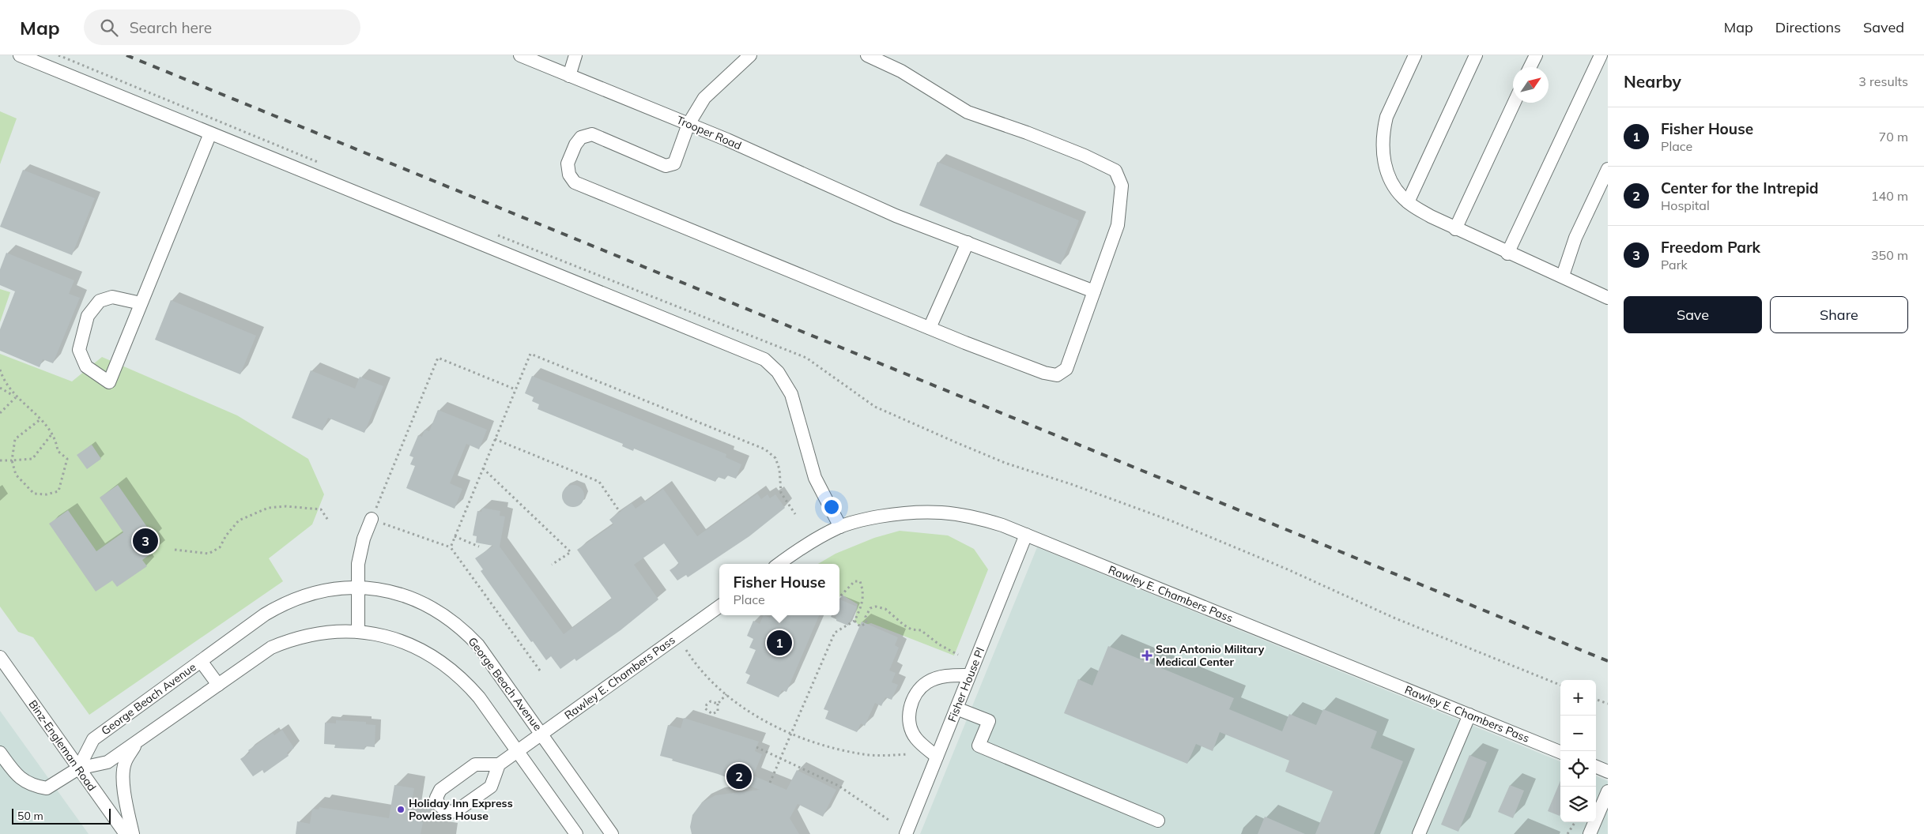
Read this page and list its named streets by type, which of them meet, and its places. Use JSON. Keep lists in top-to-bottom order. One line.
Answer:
{"streets":{"street":["Trooper Road","Rawley E. Chambers Pass","George Beach Avenue","Fisher House Pl","Binz-Engleman Road"]},"crossings":[["Rawley E. Chambers Pass","George Beach Avenue"],["Rawley E. Chambers Pass","Fisher House Pl"],["George Beach Avenue","Binz-Engleman Road"]],"places":{"health":["San Antonio Military Medical Center"],"other":["Holiday Inn Express Powless House"]},"scale_bar":"50 m","north":"top right","page":{"header":"Map","search":"Search here","nav":["Map","Directions","Saved"],"heading":["Nearby","3 results"],"list":[{"mark":"1","name":"Fisher House","note":"Place","value":"70 m"},{"mark":"2","name":"Center for the Intrepid","note":"Hospital","value":"140 m"},{"mark":"3","name":"Freedom Park","note":"Park","value":"350 m"}],"buttons":["Save","Share"],"pins":["3","1","2"],"popup":["Fisher House","Place"],"map_buttons":["+","−"],"scale":"50 m"}}
